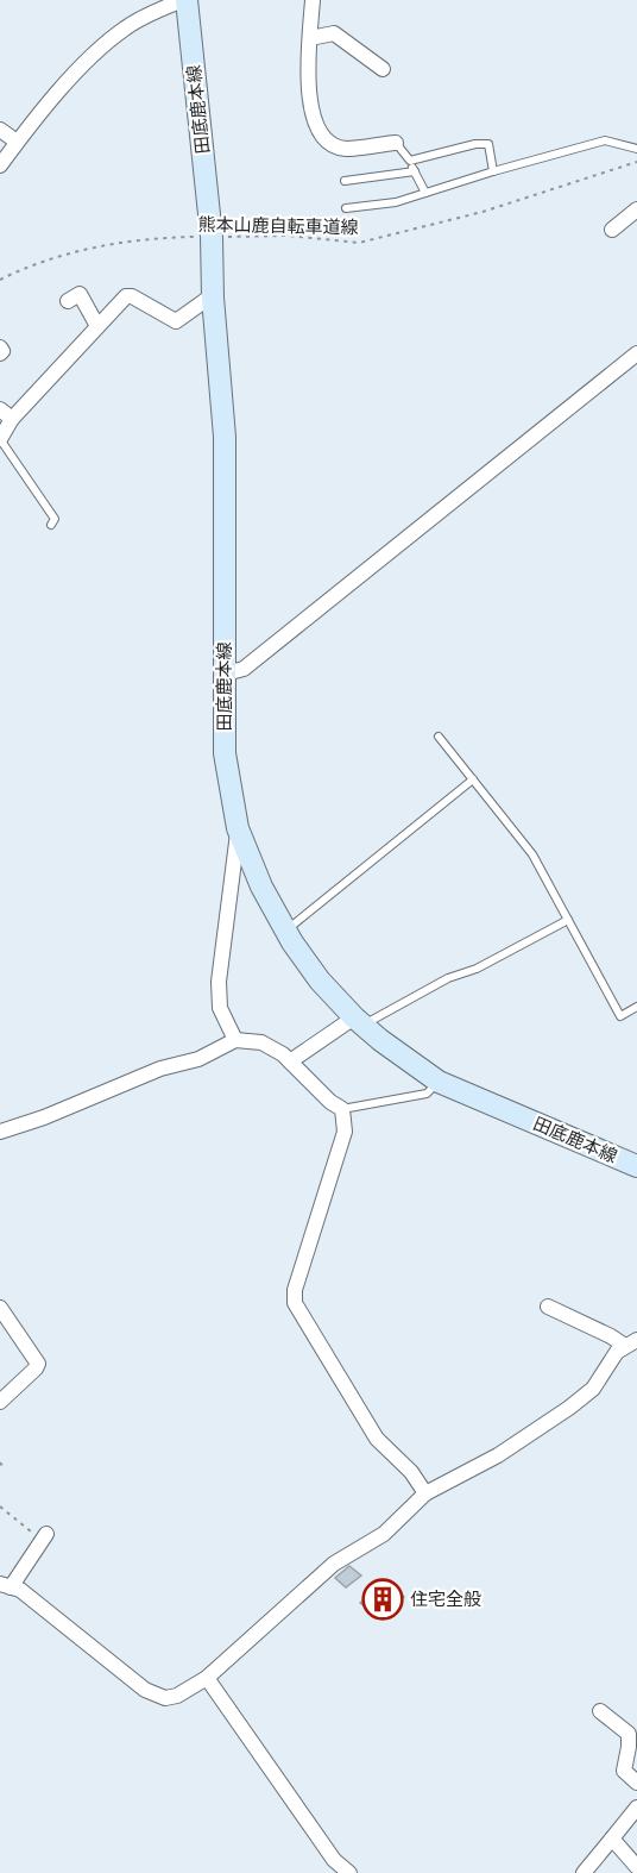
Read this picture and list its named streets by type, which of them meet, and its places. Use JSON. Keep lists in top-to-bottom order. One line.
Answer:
{"streets":{"main road":["田底鹿本線"],"path":["熊本山鹿自転車道線"]},"crossings":[["田底鹿本線","熊本山鹿自転車道線"]],"places":{"building":["住宅全般"]}}
